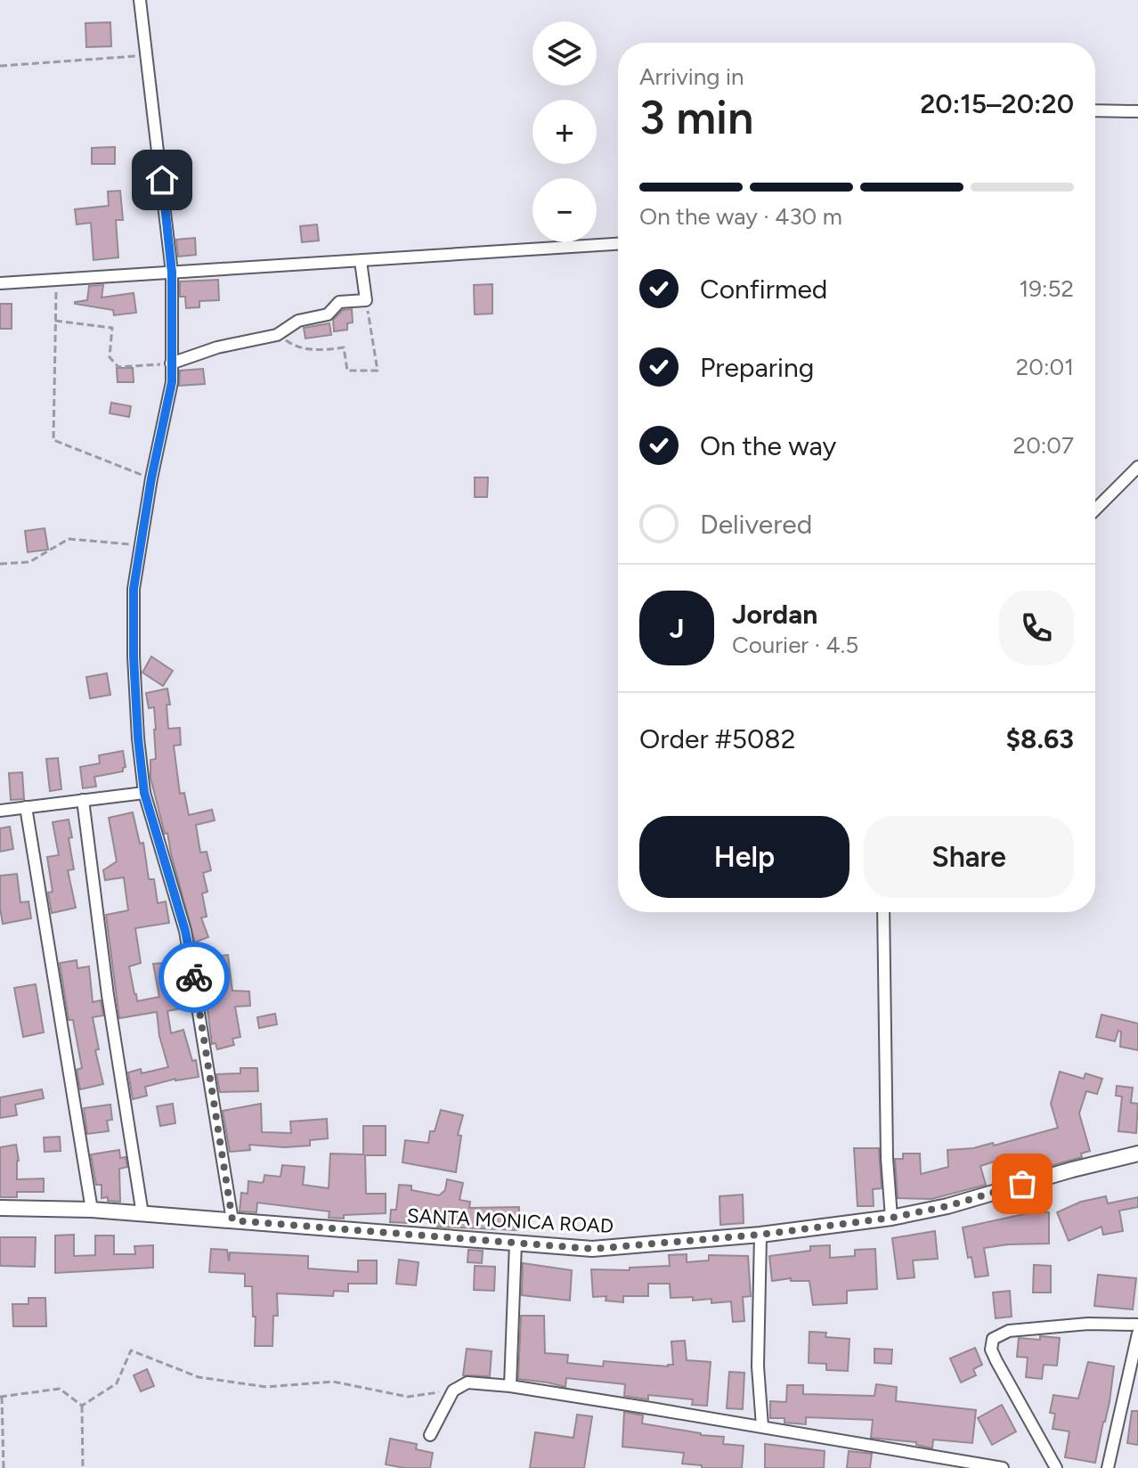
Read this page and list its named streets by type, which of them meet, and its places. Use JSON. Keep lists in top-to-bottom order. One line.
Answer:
{"streets":{"street":["SANTA MONICA ROAD"]},"page":{"map_buttons":["+","−"],"heading":["3 min","Arriving in","20:15–20:20"],"panel":["Jordan","Courier · 4.5","Order #5082","$8.63"],"bar":"On the way · 430 m","list":[["Confirmed","19:52"],["Preparing","20:01"],["On the way","20:07"],"Delivered"],"round":"J","buttons":["Help","Share"]}}
